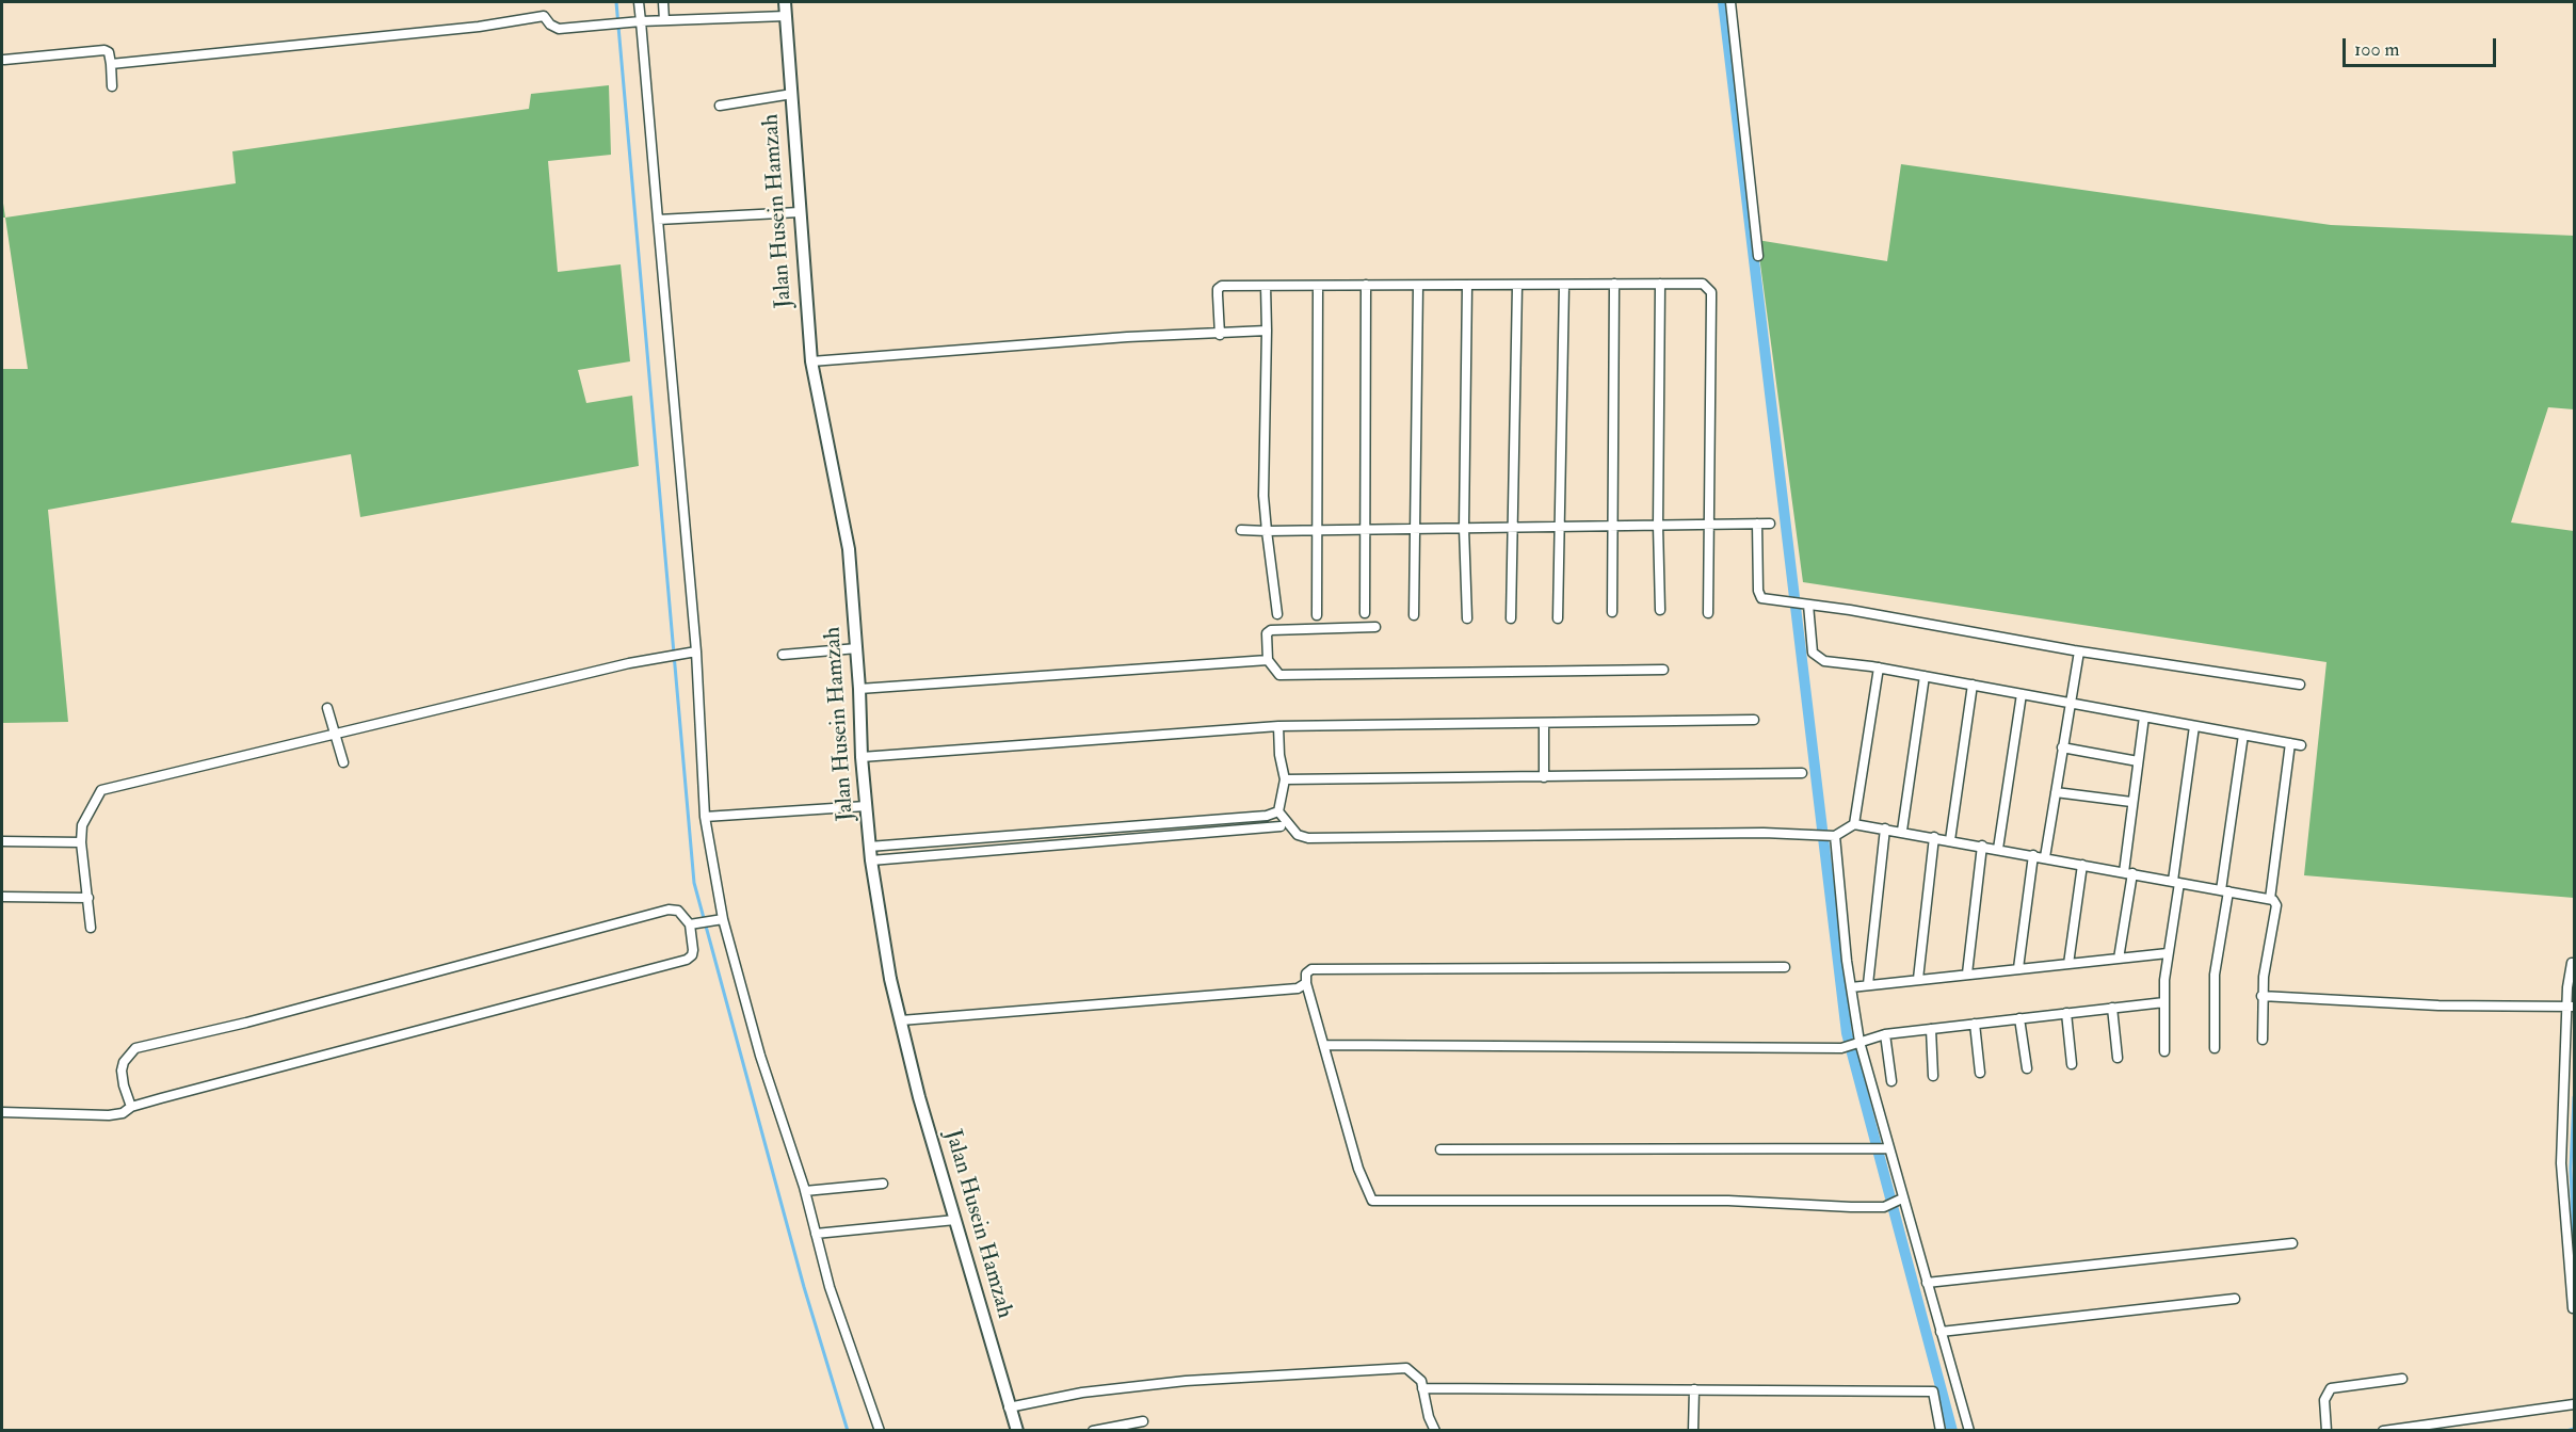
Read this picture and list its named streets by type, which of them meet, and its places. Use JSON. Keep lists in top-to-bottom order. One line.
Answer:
{"streets":{"street":["Jalan Husein Hamzah"]},"scale_bar":"100 m"}
